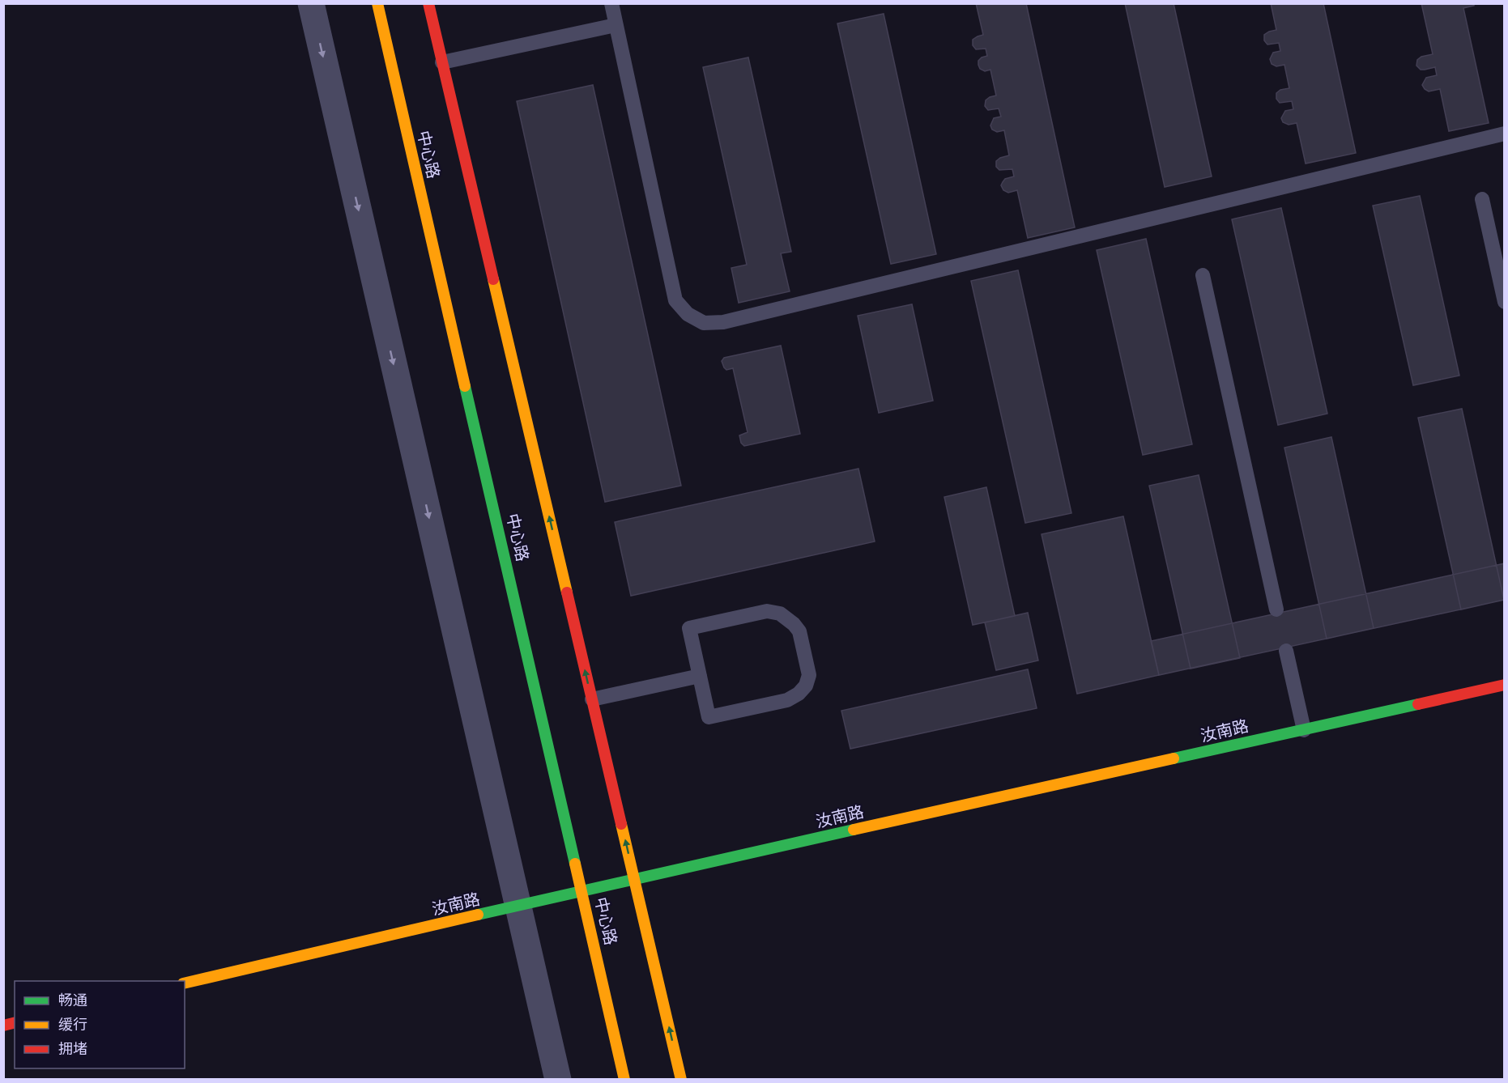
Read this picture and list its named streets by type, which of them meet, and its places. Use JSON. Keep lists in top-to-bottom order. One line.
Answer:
{"streets":{"street":["中心路","汝南路"]},"crossings":[["中心路","汝南路"]],"legend":["畅通","缓行","拥堵"]}
